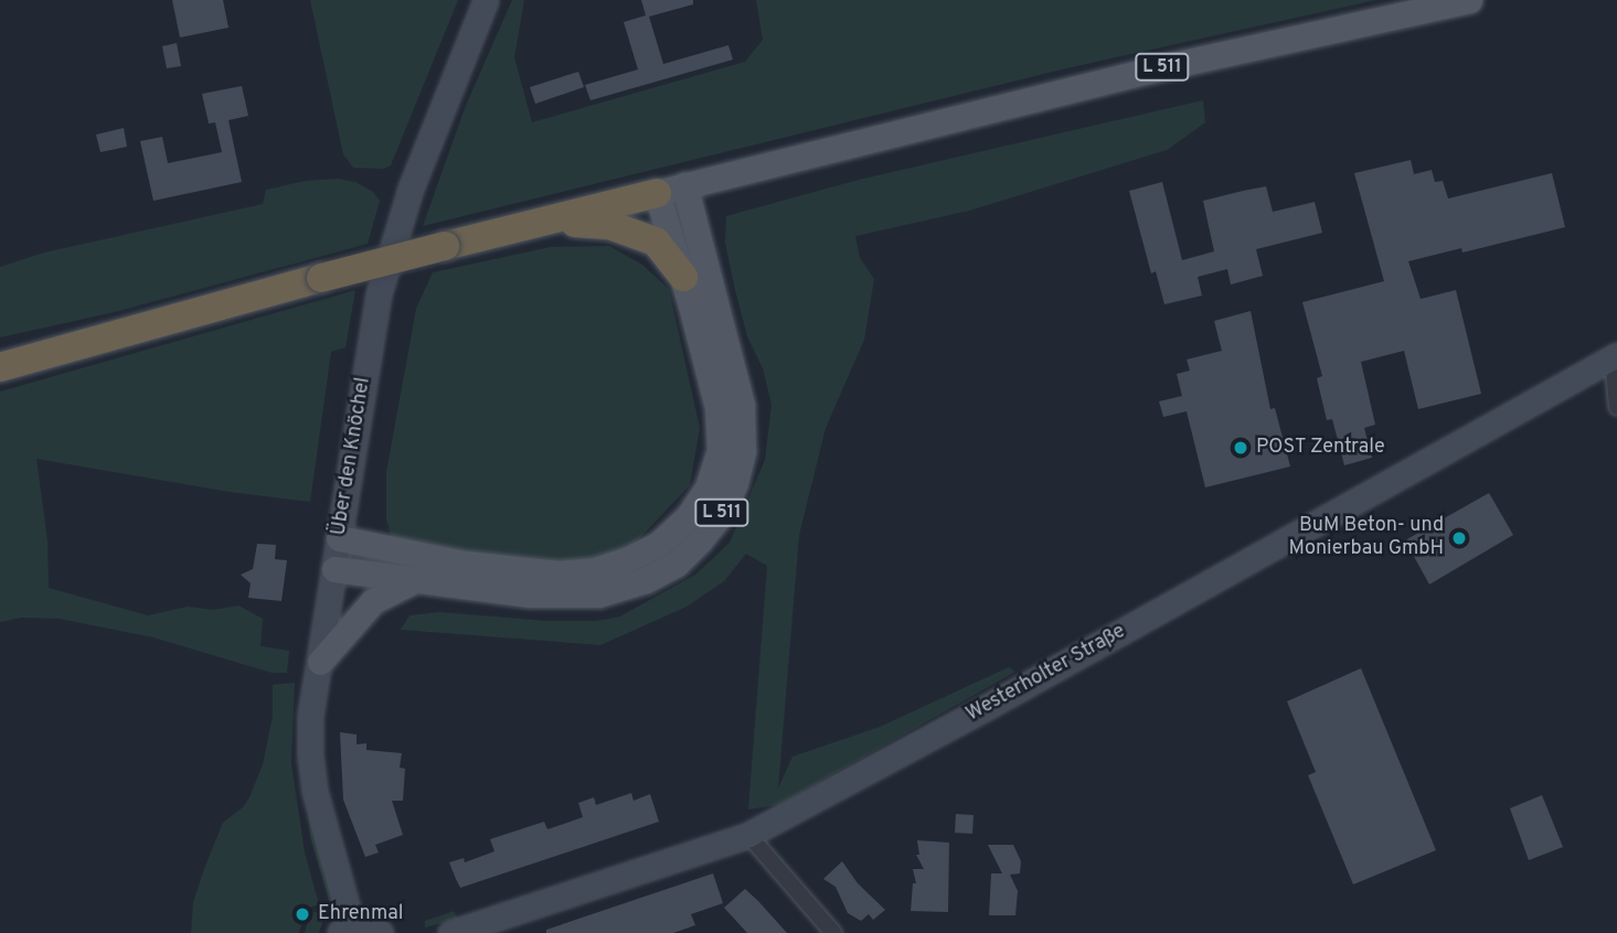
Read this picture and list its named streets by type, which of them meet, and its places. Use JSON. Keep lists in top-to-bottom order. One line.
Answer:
{"streets":{"highway":["L 511"],"street":["Über den Knöchel","Westerholter Straße"]},"crossings":[["L 511","Über den Knöchel"]],"places":["POST Zentrale","BuM Beton- und Monierbau GmbH","Ehrenmal"]}
